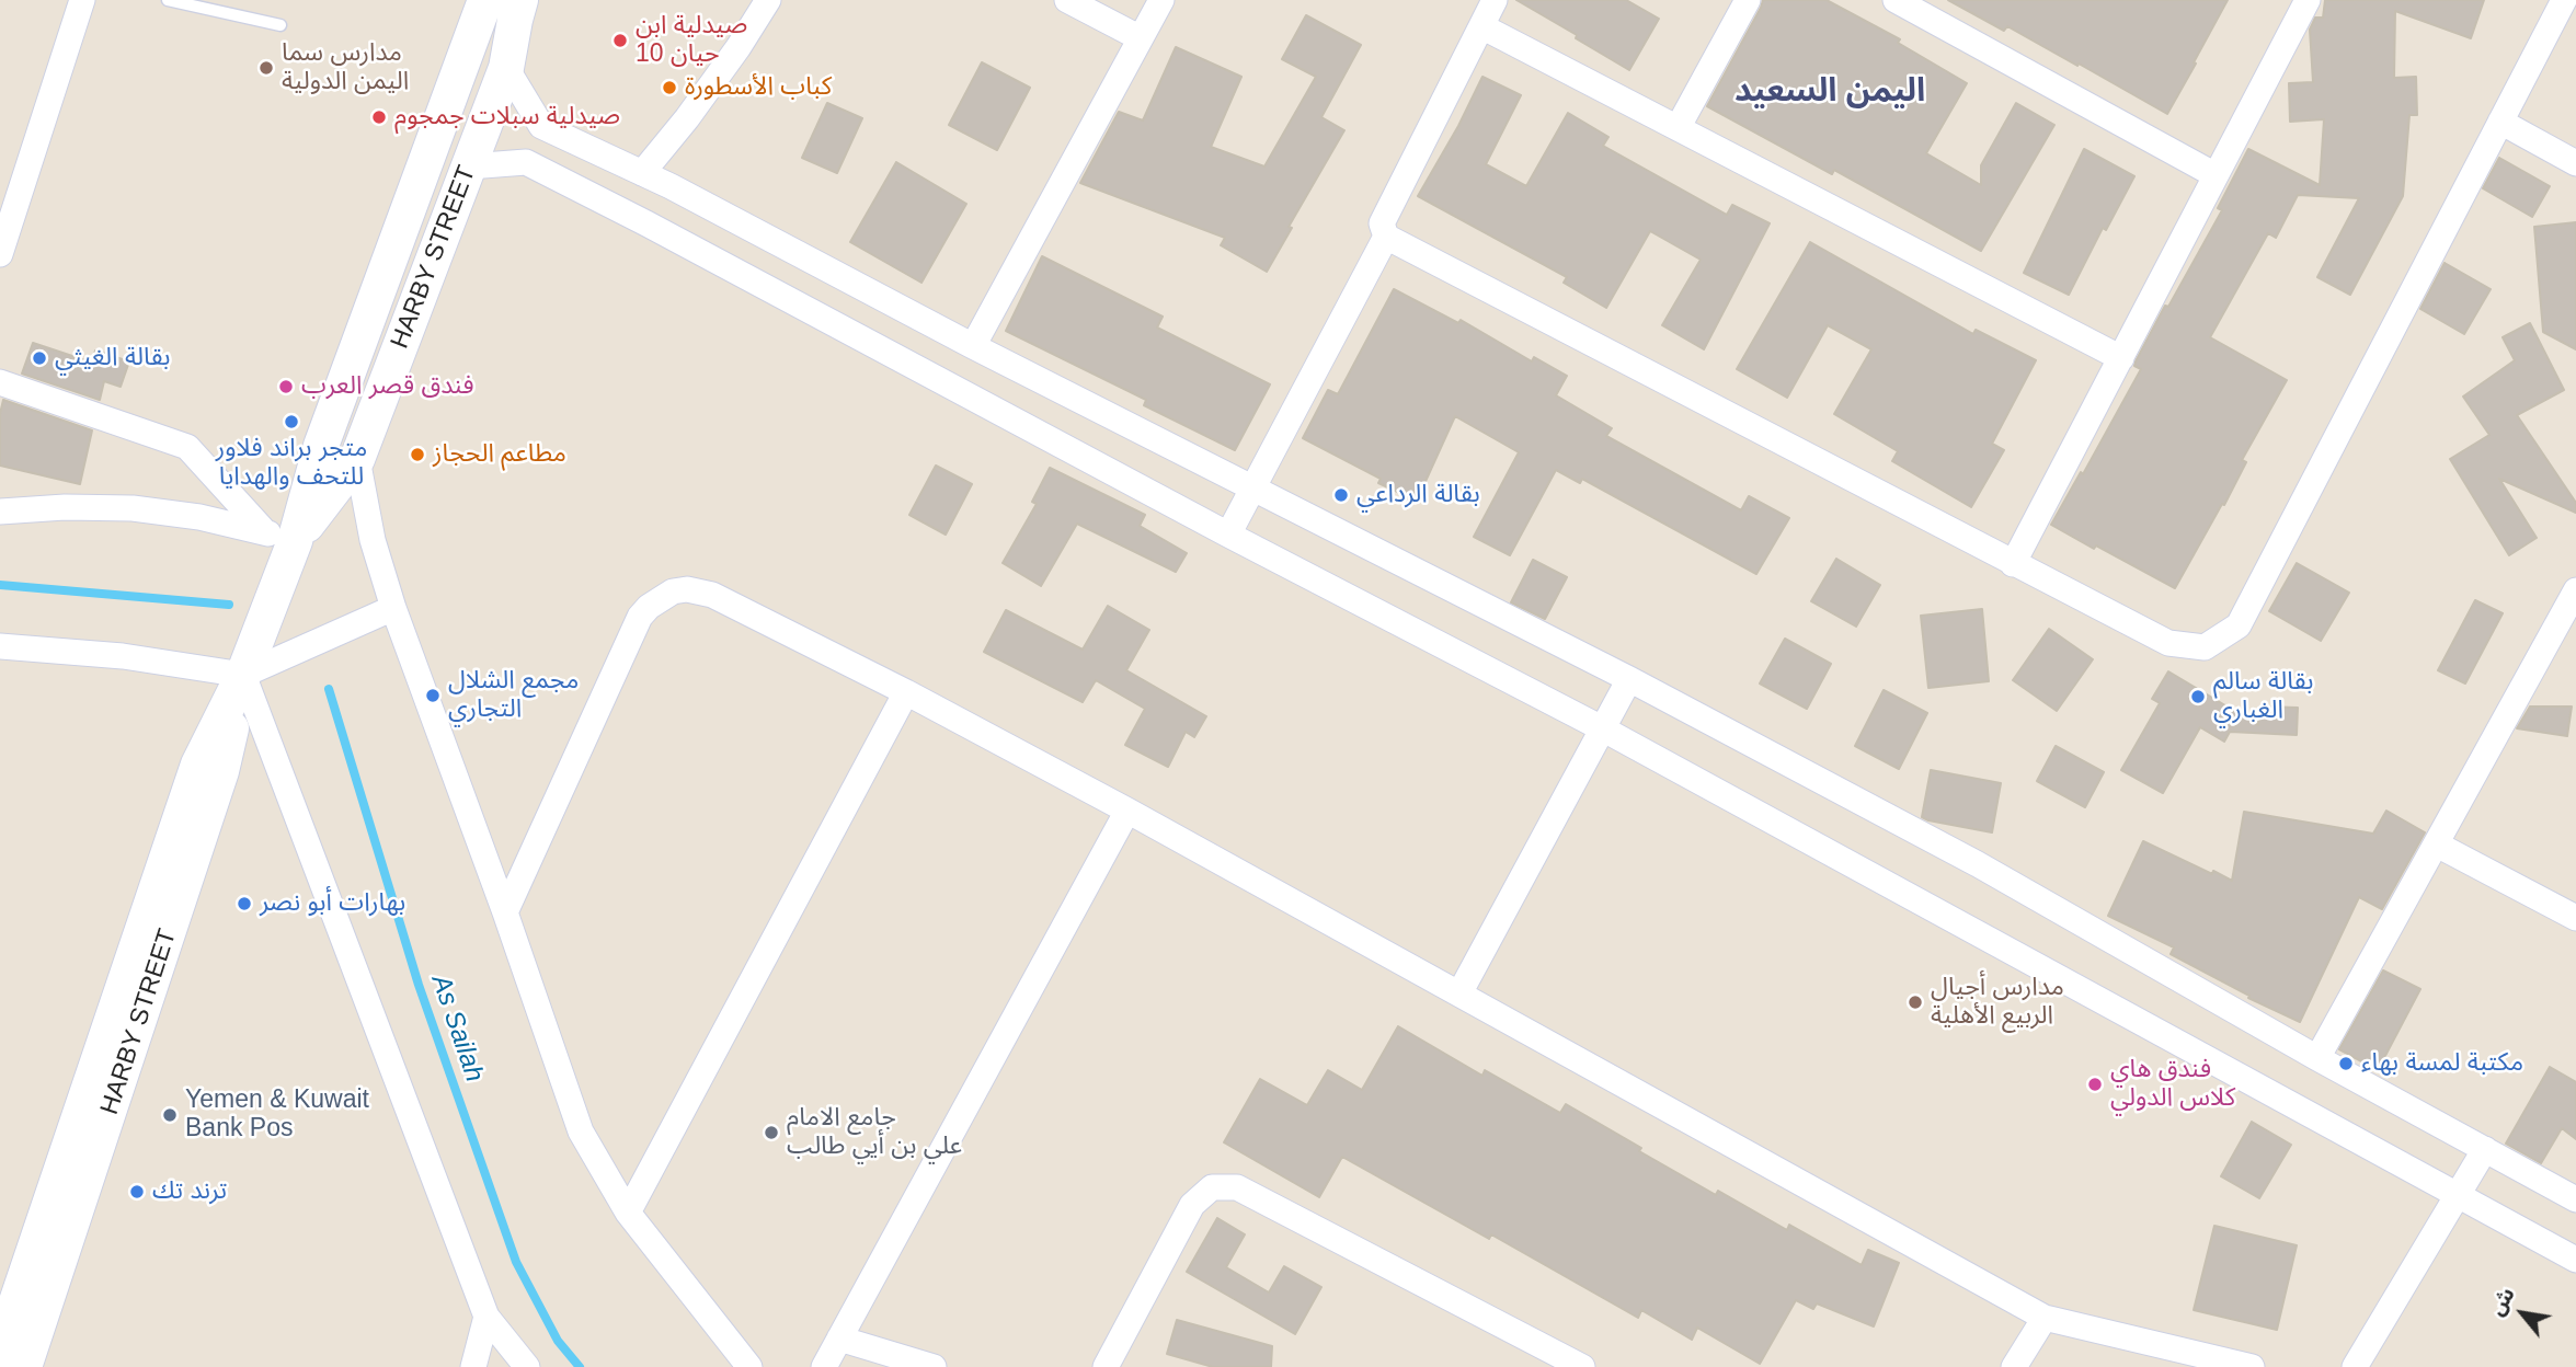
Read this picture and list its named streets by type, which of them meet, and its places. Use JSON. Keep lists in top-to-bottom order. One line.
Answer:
{"streets":{"street":["HARBY STREET"]},"districts":["اليمن السعيد"],"water":["As Sailah"],"places":["صيدلية ابن حيان 10","مدارس سما اليمن الدولية","كباب الأسطورة","صيدلية سبلات جمجوم","بقالة الغيثي","فندق قصر العرب","متجر براند فلاور للتحف والهدايا","مطاعم الحجاز","بقالة الرداعي","مجمع الشلال التجاري","بقالة سالم الغباري","بهارات أبو نصر","مدارس أجيال الربيع الأهلية","مكتبة لمسة بهاء","فندق هاي كلاس الدولي","Yemen & Kuwait Bank Pos","جامع الامام علي بن أيي طالب","ترند تك"],"north":"top left"}
